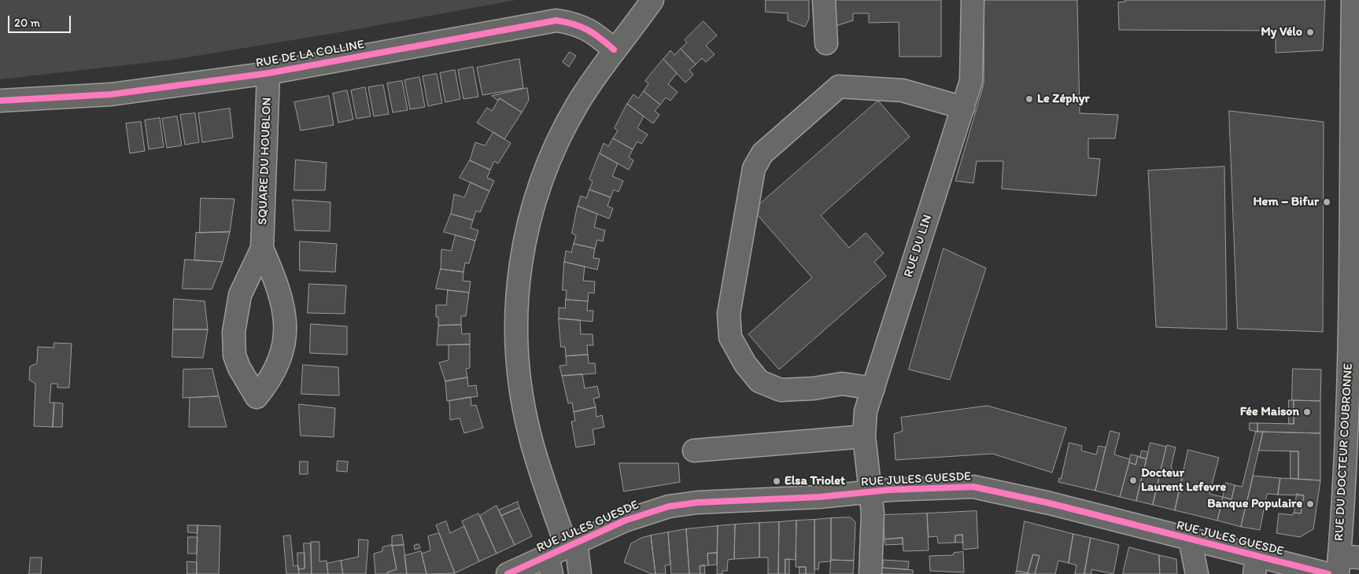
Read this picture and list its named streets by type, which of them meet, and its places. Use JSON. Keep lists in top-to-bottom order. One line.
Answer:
{"streets":{"street":["RUE DE LA COLLINE","SQUARE DU HOUBLON","RUE DU LIN","RUE DU DOCTEUR COUBRONNE","RUE JULES GUESDE"]},"crossings":[["RUE DE LA COLLINE","SQUARE DU HOUBLON"],["RUE DU LIN","RUE JULES GUESDE"],["RUE DU DOCTEUR COUBRONNE","RUE JULES GUESDE"]],"places":["My Vélo","Le Zéphyr","Hem – Bifur","Fée Maison","Docteur Laurent Lefevre","Elsa Triolet","Banque Populaire"],"scale_bar":"20 m"}
